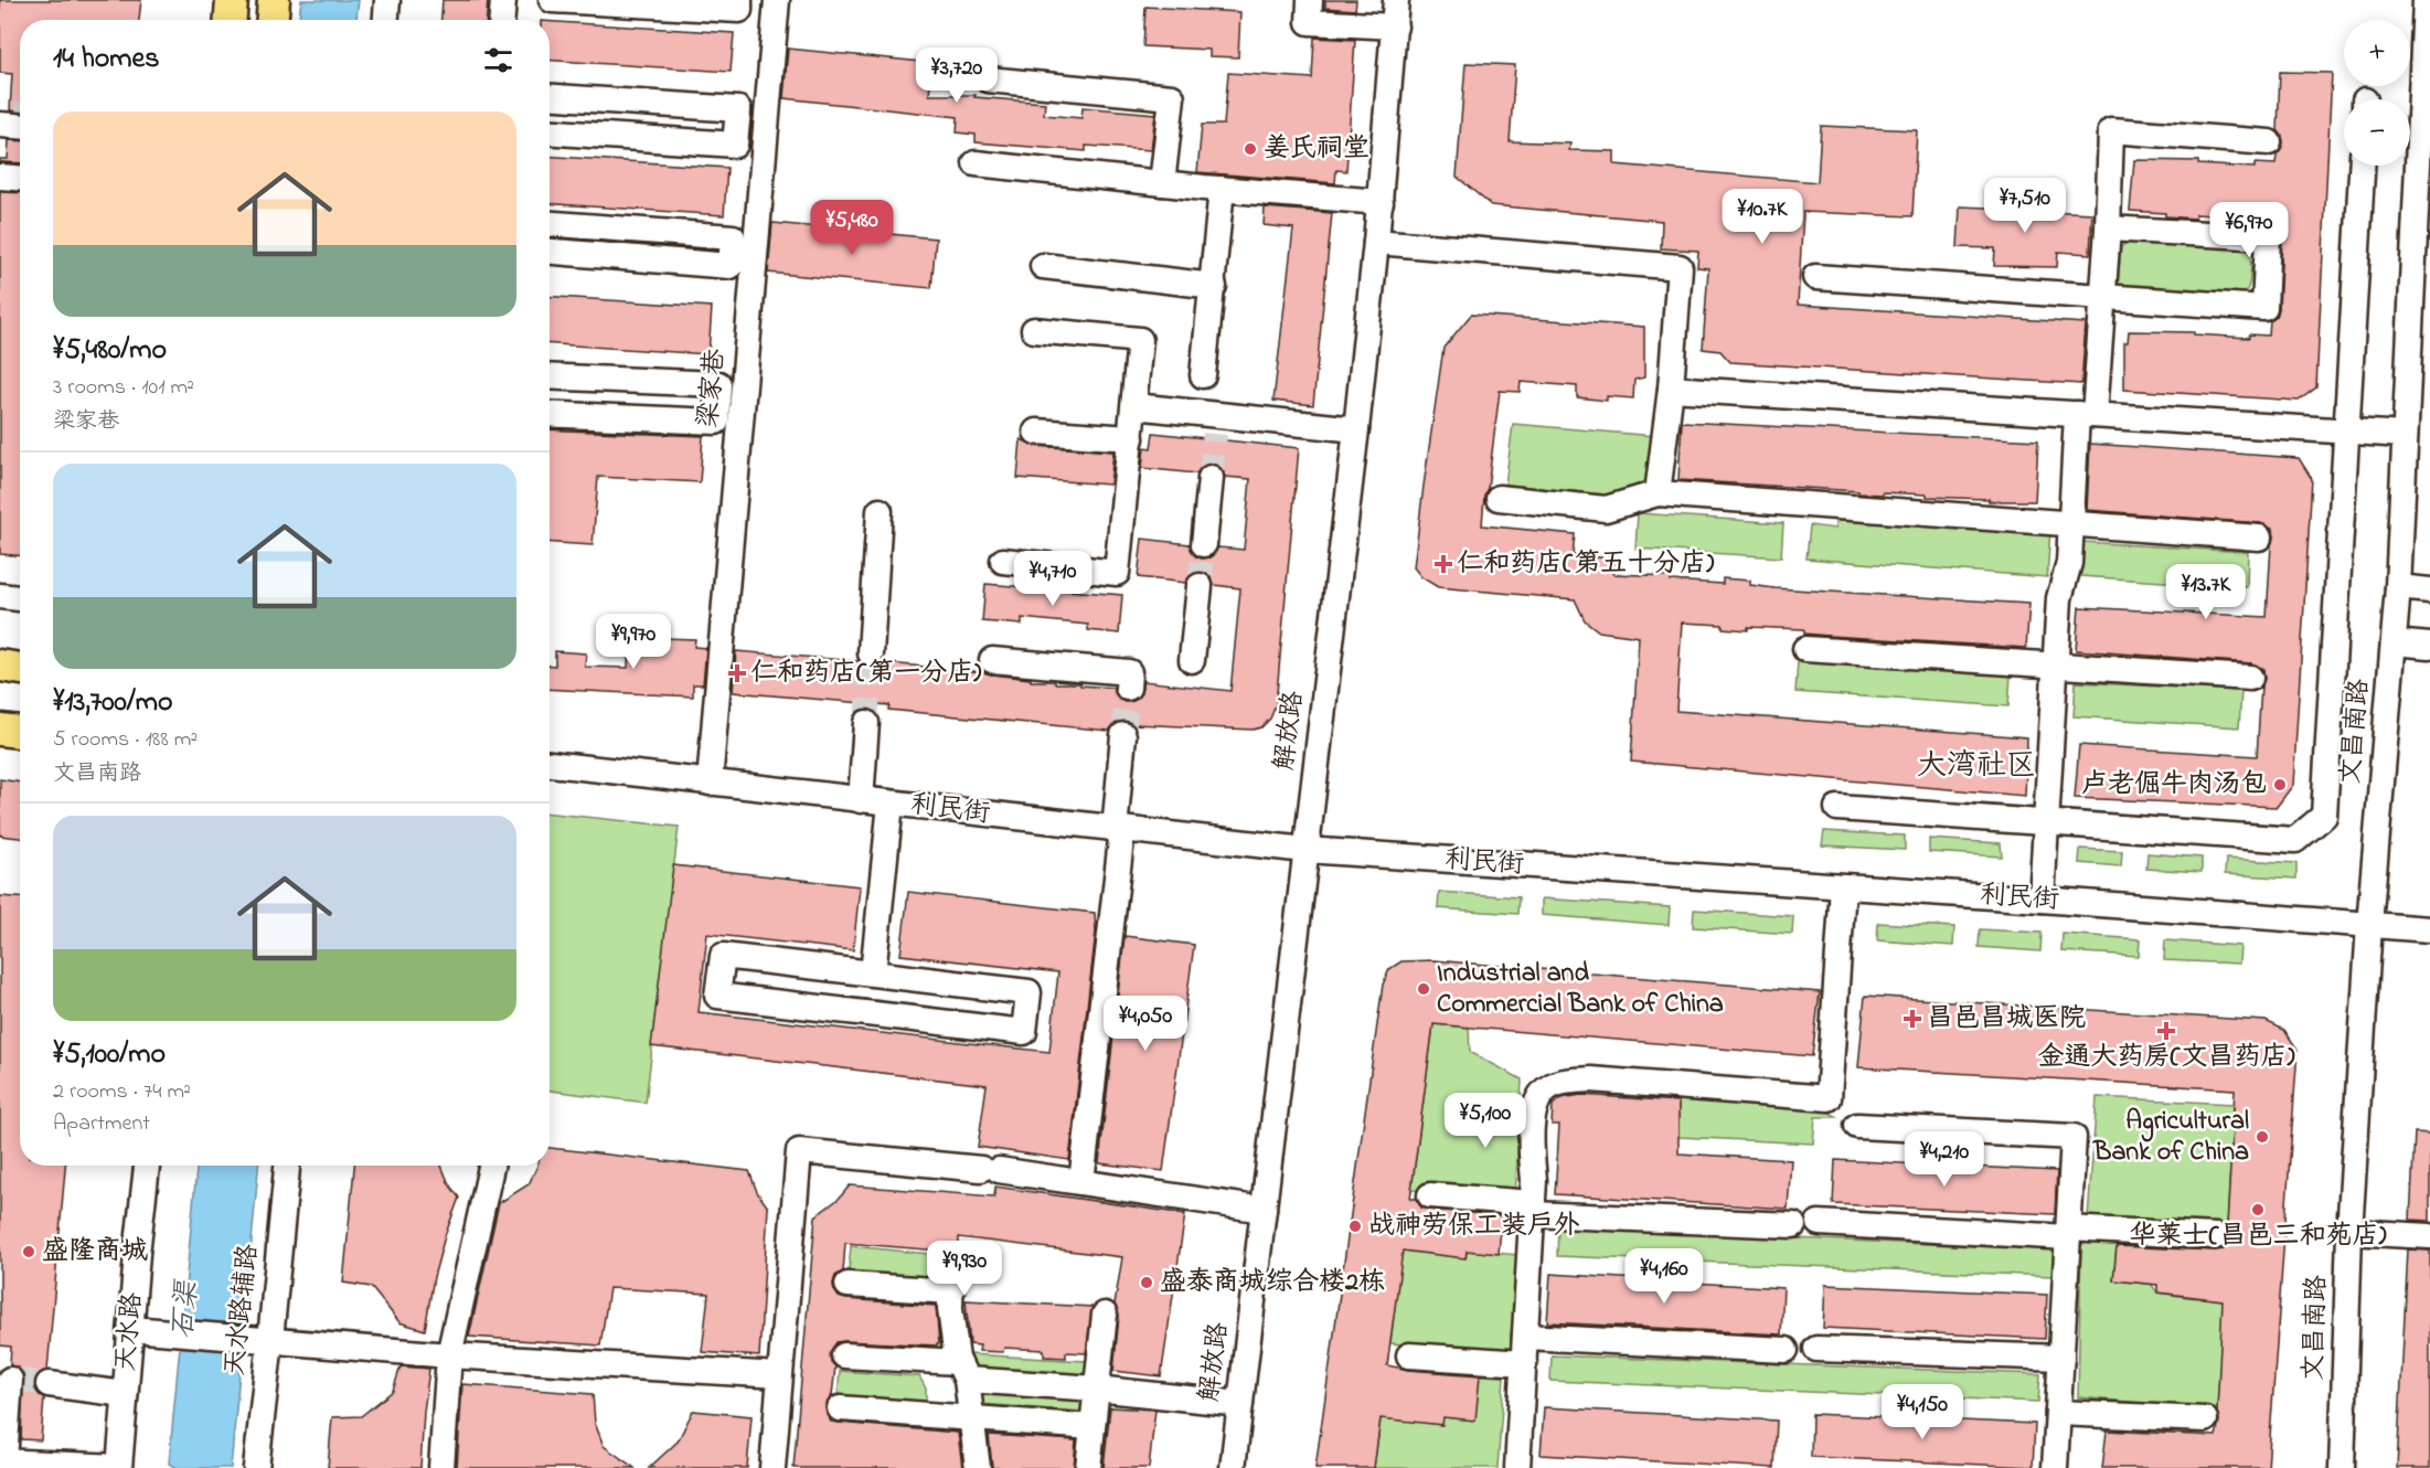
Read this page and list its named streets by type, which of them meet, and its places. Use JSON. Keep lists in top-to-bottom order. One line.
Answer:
{"streets":{"street":["梁家巷","解放路","文昌南路","利民街","天水路辅路","天水路"]},"crossings":[["梁家巷","利民街"],["解放路","利民街"],["文昌南路","利民街"]],"districts":["大湾社区"],"water":["石渠"],"places":{"other":["姜氏祠堂","卢老倔牛肉汤包","Industrial and Commercial Bank of China","Agricultural Bank of China","华莱士(昌邑三和苑店)","战神劳保工装户外","盛隆商城","盛泰商城综合楼2栋"],"health":["仁和药店(第五十分店)","仁和药店(第一分店)","昌邑昌城医院","金通大药房(文昌药店)"]},"page":{"map_buttons":["+","−"],"heading":"14 homes","price":["¥3,720","¥7,510","¥10.7K","¥5,480","¥6,970","¥4,710","¥13.7K","¥9,970","¥4,050","¥5,100","¥4,210","¥9,930","¥4,160","¥4,150"],"list":[{"name":"¥5,480/mo","note":"3 rooms · 101 m² · 梁家巷"},{"name":"¥13,700/mo","note":"5 rooms · 188 m² · 文昌南路"},{"name":"¥5,100/mo","note":"2 rooms · 74 m² · Apartment"}]}}
